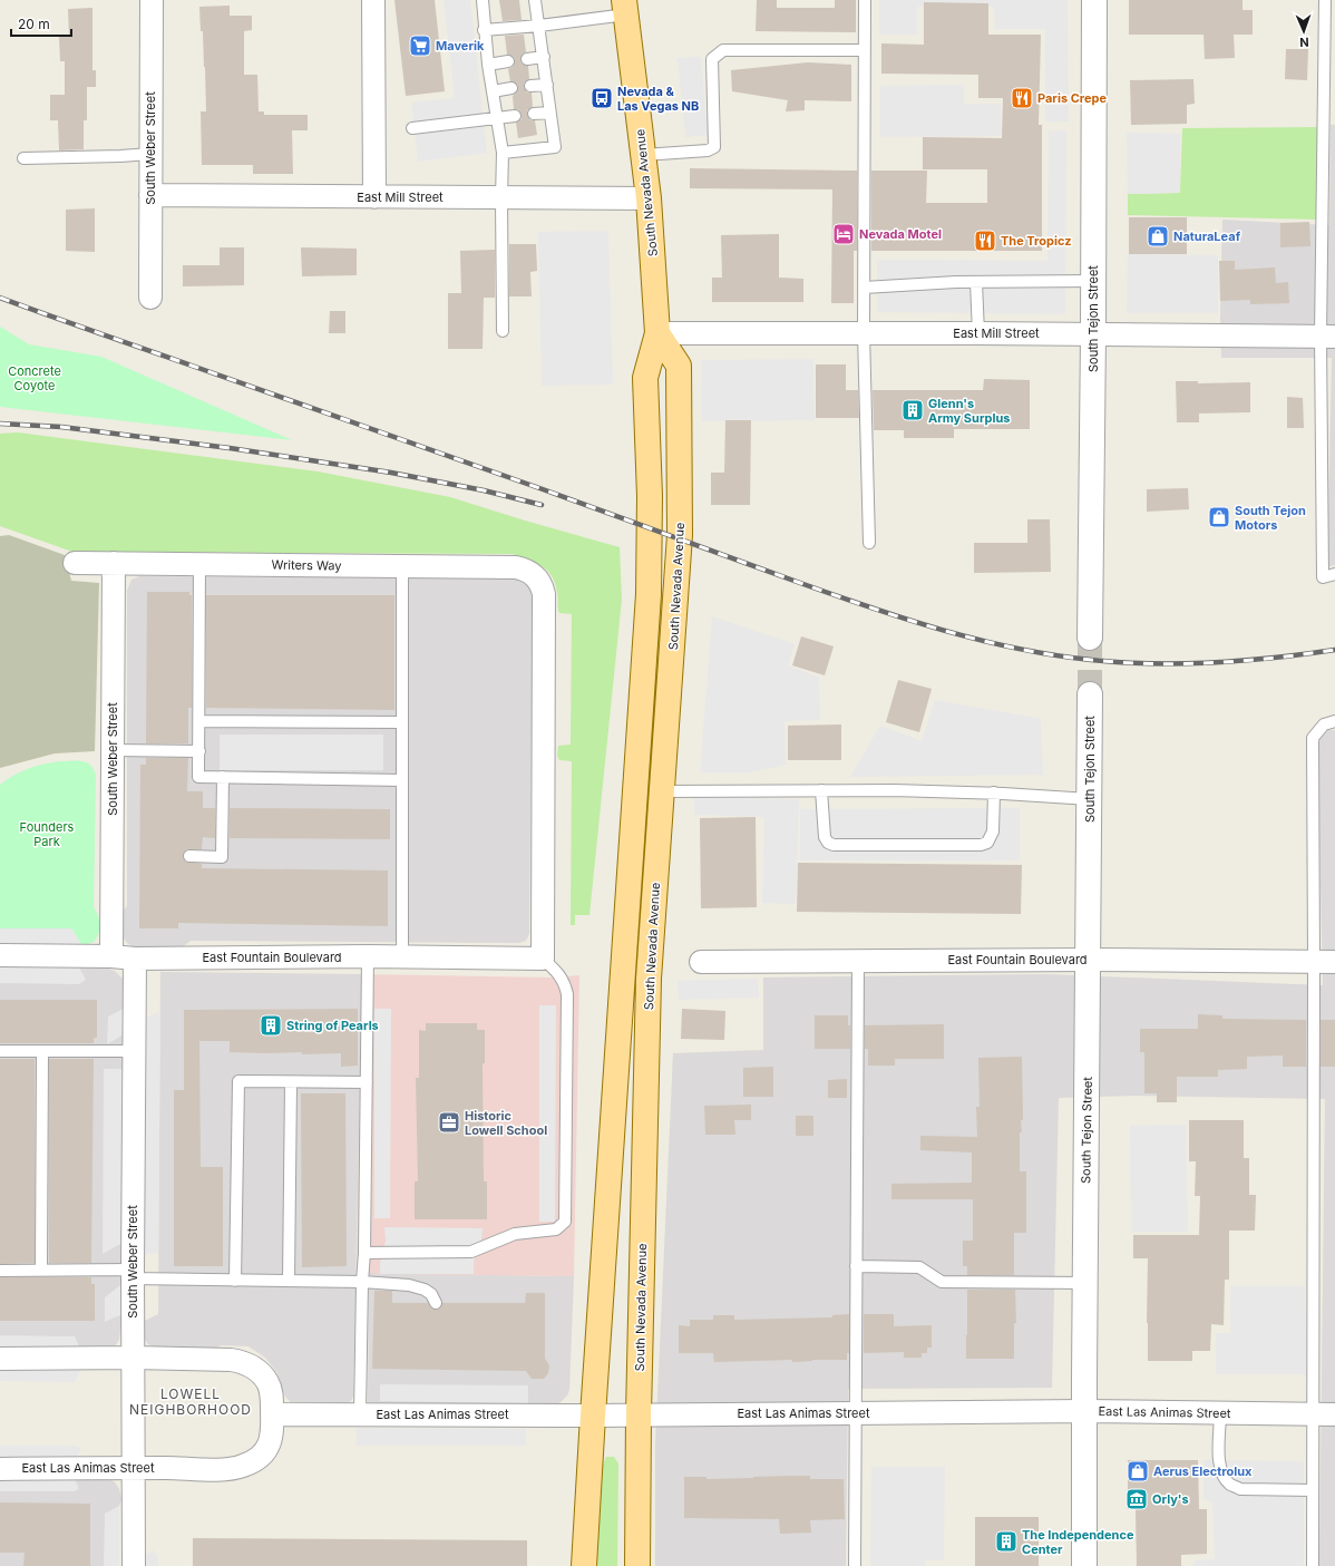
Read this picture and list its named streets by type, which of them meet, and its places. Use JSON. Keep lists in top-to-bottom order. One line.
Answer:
{"streets":{"main road":["South Nevada Avenue"],"street":["South Weber Street","East Mill Street","South Tejon Street","Writers Way","East Fountain Boulevard","East Las Animas Street"]},"crossings":[["South Weber Street","East Mill Street"],["South Weber Street","Writers Way"],["South Weber Street","East Fountain Boulevard"],["South Weber Street","East Las Animas Street"],["South Nevada Avenue","East Mill Street"],["South Nevada Avenue","East Las Animas Street"],["East Mill Street","South Tejon Street"],["South Tejon Street","East Fountain Boulevard"],["South Tejon Street","East Las Animas Street"],["Writers Way","East Fountain Boulevard"]],"districts":["LOWELL NEIGHBORHOOD"],"parks":["Concrete Coyote","Founders Park"],"places":{"supermarket":["Maverik"],"bus stop":["Nevada & Las Vegas NB"],"restaurant":["Paris Crepe","The Tropicz"],"hotel":["Nevada Motel"],"shop":["NaturaLeaf","South Tejon Motors","Aerus Electrolux"],"building":["Glenn's Army Surplus","String of Pearls","The Independence Center"],"office":["Historic Lowell School"],"museum":["Orly's"]},"scale_bar":"20 m","north":"bottom"}
